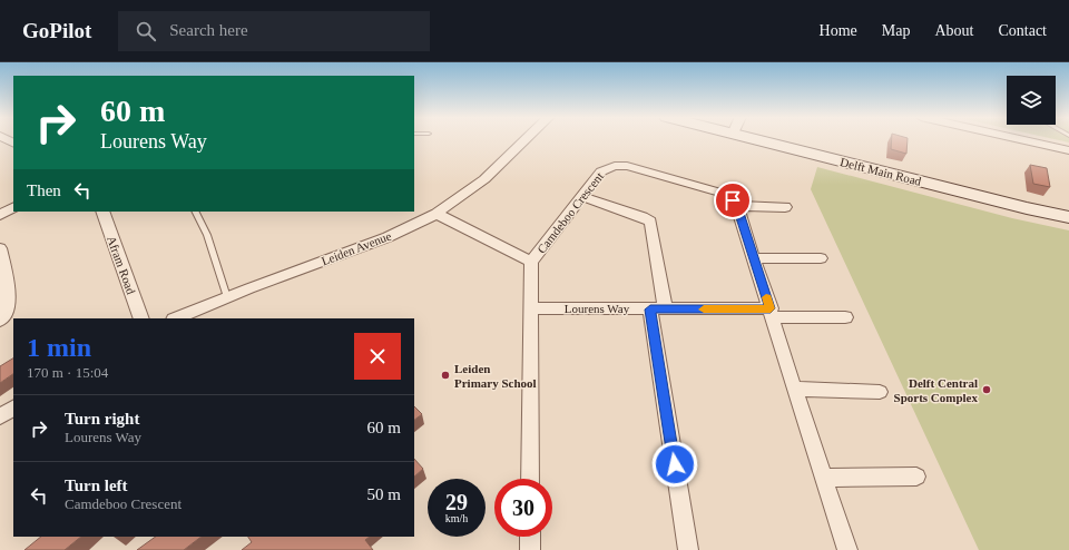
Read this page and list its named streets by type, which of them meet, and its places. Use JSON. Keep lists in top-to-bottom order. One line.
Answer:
{"streets":{"street":["Delft Main Road","Camdeboo Crescent","Leiden Avenue","Afram Road","Lourens Way"]},"crossings":[["Camdeboo Crescent","Leiden Avenue"],["Camdeboo Crescent","Lourens Way"]],"places":["Leiden Primary School","Delft Central Sports Complex"],"page":{"header":"GoPilot","search":"Search here","nav":["Home","Map","About","Contact"],"turn":["60 m","Lourens Way"],"then":"Then","heading":["1 min","170 m · 15:04"],"list":[{"name":"Turn right","note":"Lourens Way","value":"60 m"},{"name":"Turn left","note":"Camdeboo Crescent","value":"50 m"}],"speed":"29 km/h","limit":"30"}}
